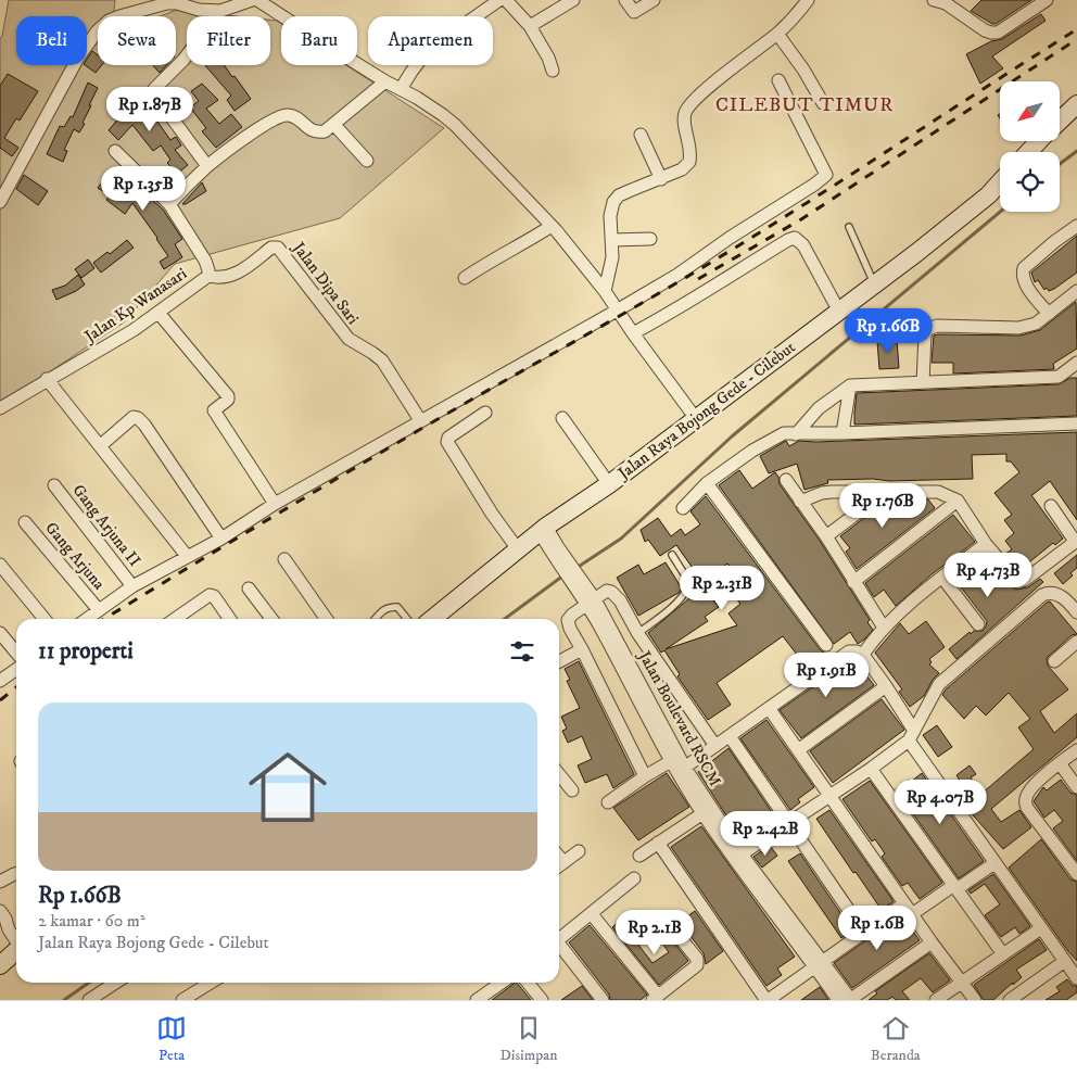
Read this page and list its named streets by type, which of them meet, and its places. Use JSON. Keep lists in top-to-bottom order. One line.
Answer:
{"streets":{"main road":["Jalan Raya Bojong Gede - Cilebut"],"street":["Jalan Dipa Sari","Jalan Kp Wanasari","Gang Arjuna II","Gang Arjuna","Jalan Boulevard RSCM"]},"crossings":[["Jalan Dipa Sari","Jalan Kp Wanasari"],["Jalan Raya Bojong Gede - Cilebut","Jalan Boulevard RSCM"]],"districts":["CILEBUT TIMUR"],"north":"bottom left","page":{"chip":["Beli","Sewa","Filter","Baru","Apartemen"],"price":["Rp 1.87B","Rp 1.35B","Rp 1.66B","Rp 1.76B","Rp 4.73B","Rp 2.31B","Rp 1.91B","Rp 4.07B","Rp 2.42B","Rp 1.6B","Rp 2.1B"],"heading":"11 properti","list":[{"name":"Rp 1.66B","note":"2 kamar · 60 m² · Jalan Raya Bojong Gede - Cilebut"}],"tabs":["Peta","Disimpan","Beranda"]}}
